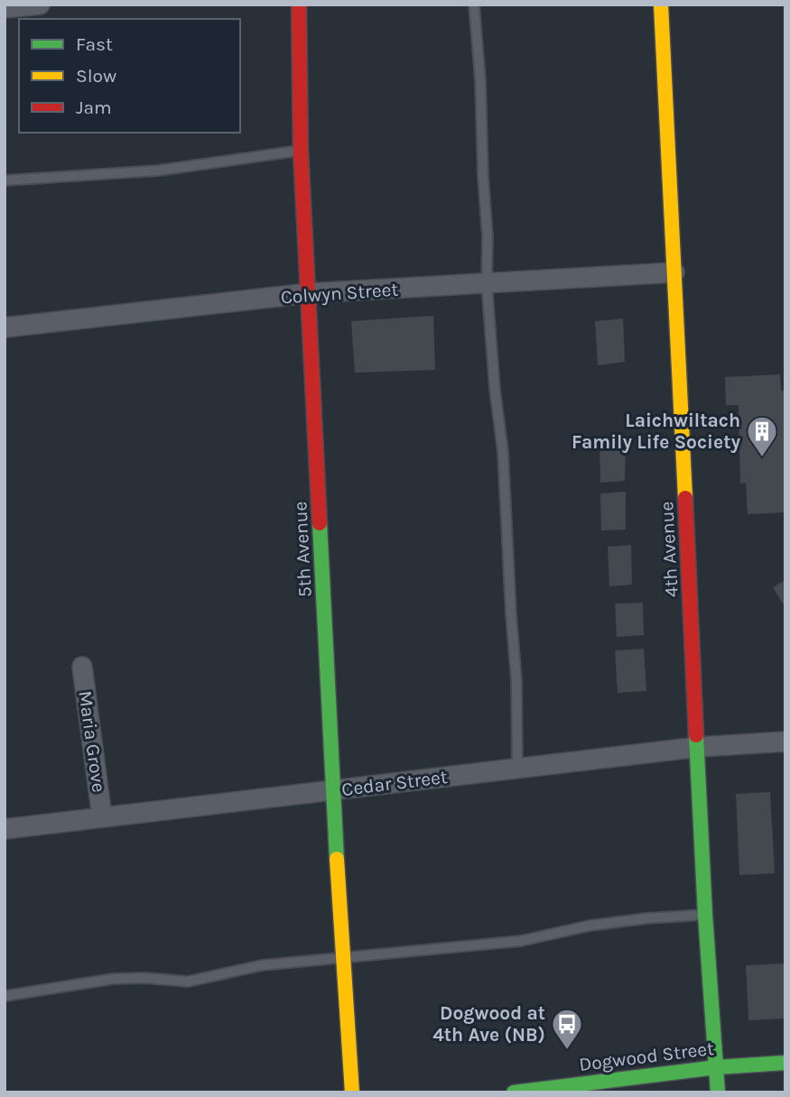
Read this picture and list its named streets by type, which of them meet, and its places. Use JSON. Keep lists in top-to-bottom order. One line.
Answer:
{"streets":{"street":["Colwyn Street","5th Avenue","4th Avenue","Maria Grove","Cedar Street","Dogwood Street"]},"crossings":[["Colwyn Street","5th Avenue"],["Colwyn Street","4th Avenue"],["5th Avenue","Cedar Street"],["4th Avenue","Cedar Street"],["4th Avenue","Dogwood Street"],["Maria Grove","Cedar Street"]],"places":{"building":["Laichwiltach Family Life Society"],"bus stop":["Dogwood at 4th Ave (NB)"]},"legend":["Fast","Slow","Jam"]}
